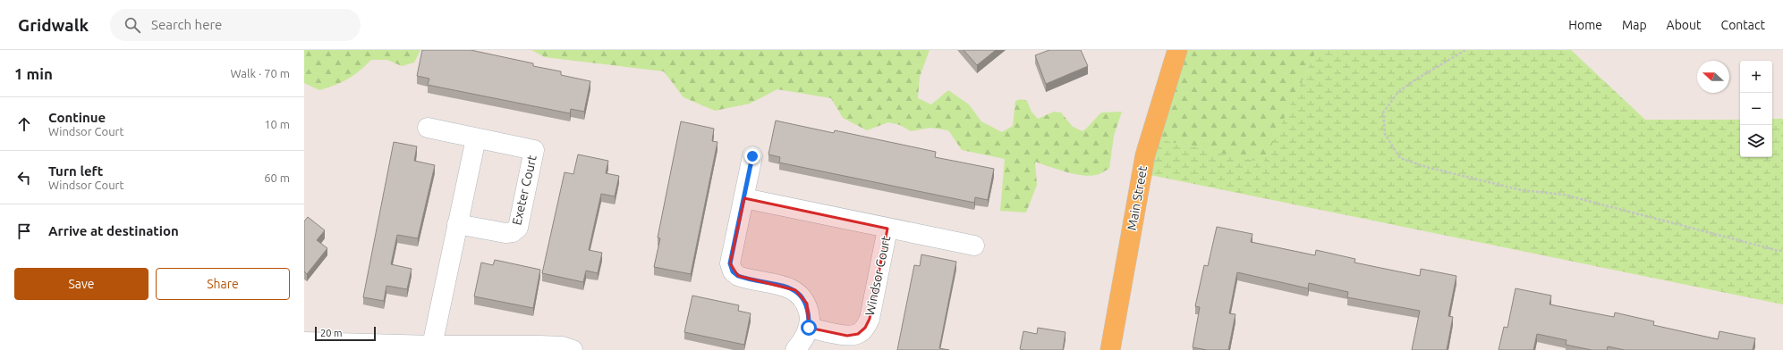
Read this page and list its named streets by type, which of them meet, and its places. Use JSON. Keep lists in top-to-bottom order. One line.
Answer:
{"streets":{"main road":["Main Street"],"street":["Exeter Court","Windsor Court"]},"scale_bar":"20 m","north":"left","page":{"header":"Gridwalk","search":"Search here","nav":["Home","Map","About","Contact"],"heading":["1 min","Walk · 70 m"],"map_buttons":["+","−"],"list":[["Continue","Windsor Court","10 m"],["Turn left","Windsor Court","60 m"],"Arrive at destination"],"buttons":["Save","Share"],"scale":"20 m"}}
